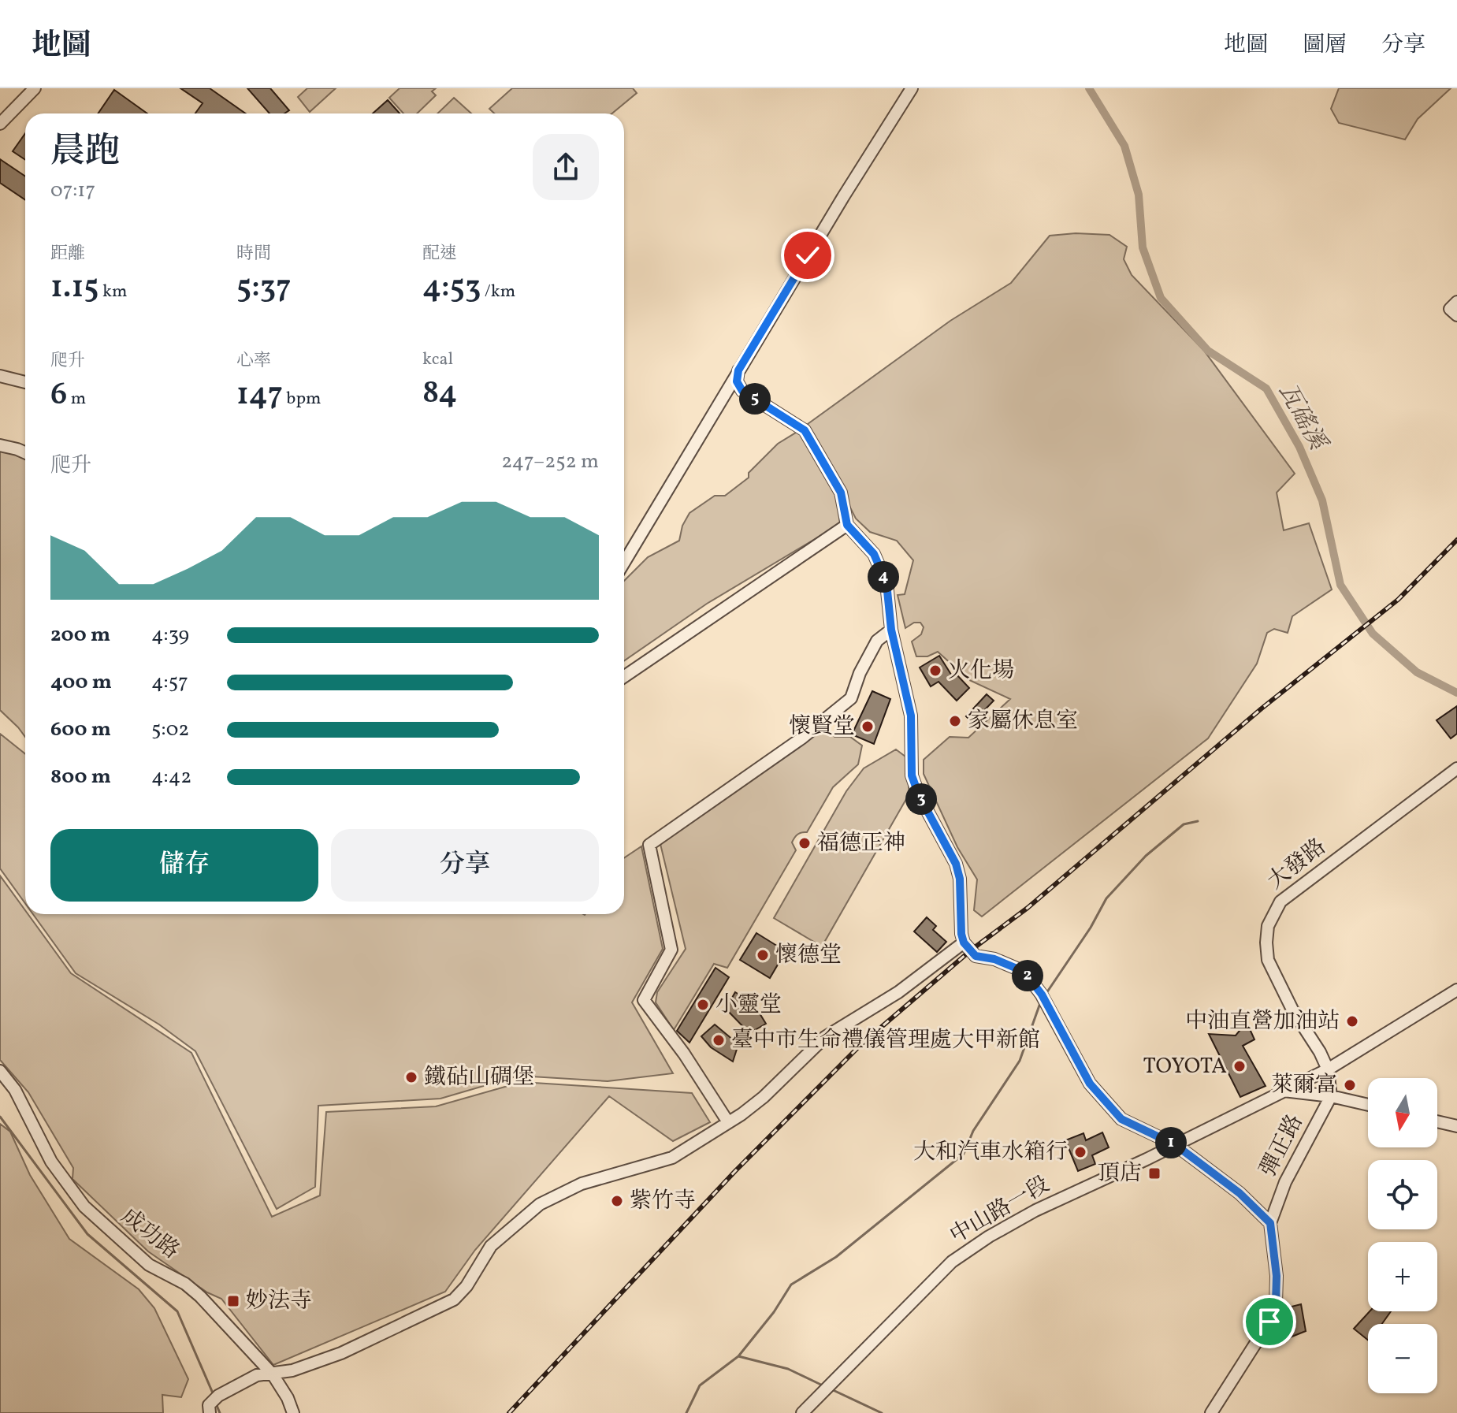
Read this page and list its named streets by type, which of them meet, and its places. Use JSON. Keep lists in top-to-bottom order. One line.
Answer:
{"streets":{"street":["大發路","彈正路","中山路一段","成功路"]},"crossings":[["大發路","中山路一段"]],"water":["瓦磘溪"],"places":{"other":["火化場","家屬休息室","懷賢堂","福德正神","懷德堂","小靈堂","中油直營加油站","臺中市生命禮儀管理處大甲新館","TOYOTA","鐵砧山碉堡","萊爾富","大和汽車水箱行","紫竹寺"],"transit":["頂店","妙法寺"]},"north":"bottom","page":{"header":"地圖","nav":["地圖","圖層","分享"],"heading":["晨跑","07:17"],"stats":[["距離","1.15 km"],["時間","5:37"],["配速","4:53 /km"],["爬升","6 m"],["心率","147 bpm"],["kcal","84"]],"pins":["5","4","3","2","1"],"chart":["爬升","247–252 m"],"list":[{"name":"200 m","note":"4:39"},{"name":"400 m","note":"4:57"},{"name":"600 m","note":"5:02"},{"name":"800 m","note":"4:42"}],"buttons":["儲存","分享"],"map_buttons":["+","−"]}}
